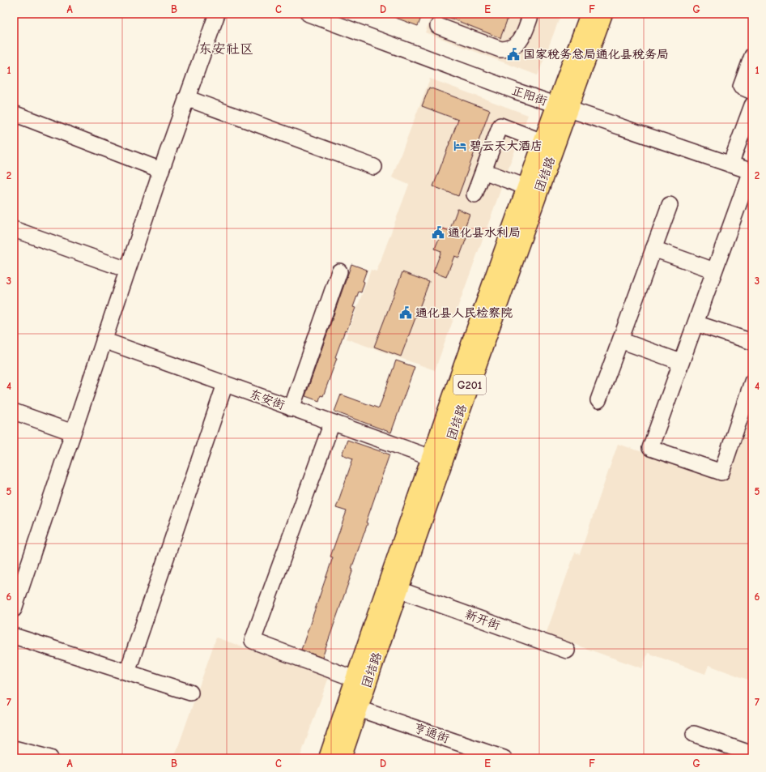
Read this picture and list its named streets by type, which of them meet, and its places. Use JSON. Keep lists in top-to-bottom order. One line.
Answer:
{"streets":{"highway":["团结路","G201"],"street":["正阳街","东安街","新开街","亨通街"]},"crossings":[["正阳街","团结路"],["团结路","东安街"],["团结路","新开街"],["团结路","亨通街"]],"districts":["东安社区"],"places":{"public building":["国家税务总局通化县税务局","通化县水利局","通化县人民检察院"],"hotel":["碧云天大酒店"]},"grid":{"columns":["A","B","C","D","E","F","G"],"rows":["1","2","3","4","5","6","7"]}}
